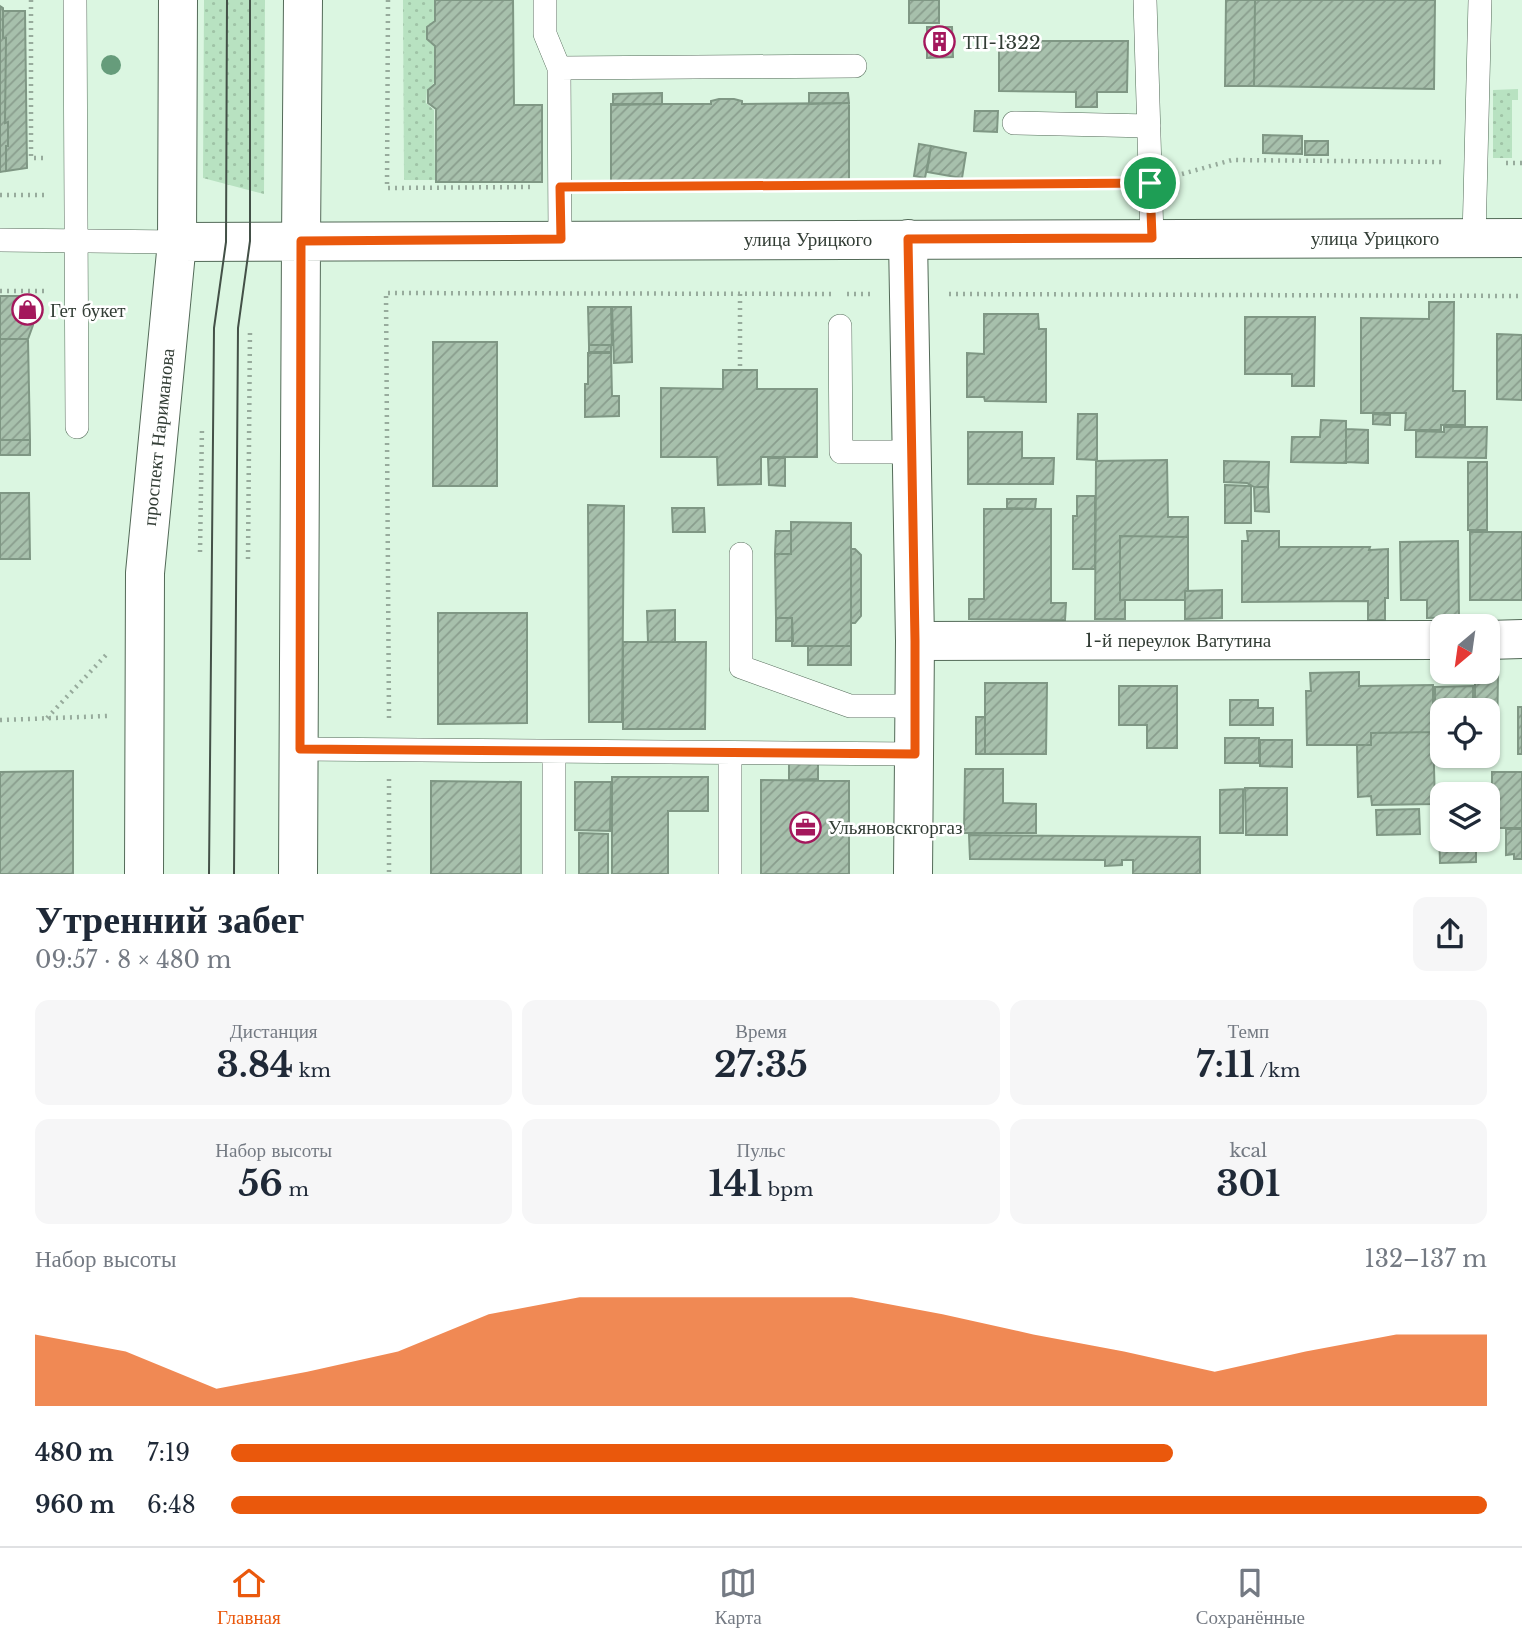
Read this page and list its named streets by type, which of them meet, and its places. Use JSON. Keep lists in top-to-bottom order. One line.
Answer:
{"streets":{"main road":["улица Урицкого","проспект Нариманова","1-й переулок Ватутина"]},"crossings":[["улица Урицкого","проспект Нариманова"]],"places":{"building":["ТП-1322"],"shop":["Гет букет"],"office":["Ульяновскгоргаз"]},"north":"bottom left","page":{"heading":["Утренний забег","09:57 · 8 × 480 m"],"stats":[["Дистанция","3.84 km"],["Время","27:35"],["Темп","7:11 /km"],["Набор высоты","56 m"],["Пульс","141 bpm"],["kcal","301"]],"chart":["Набор высоты","132–137 m"],"list":[{"name":"480 m","note":"7:19"},{"name":"960 m","note":"6:48"}],"tabs":["Главная","Карта","Сохранённые"]}}
